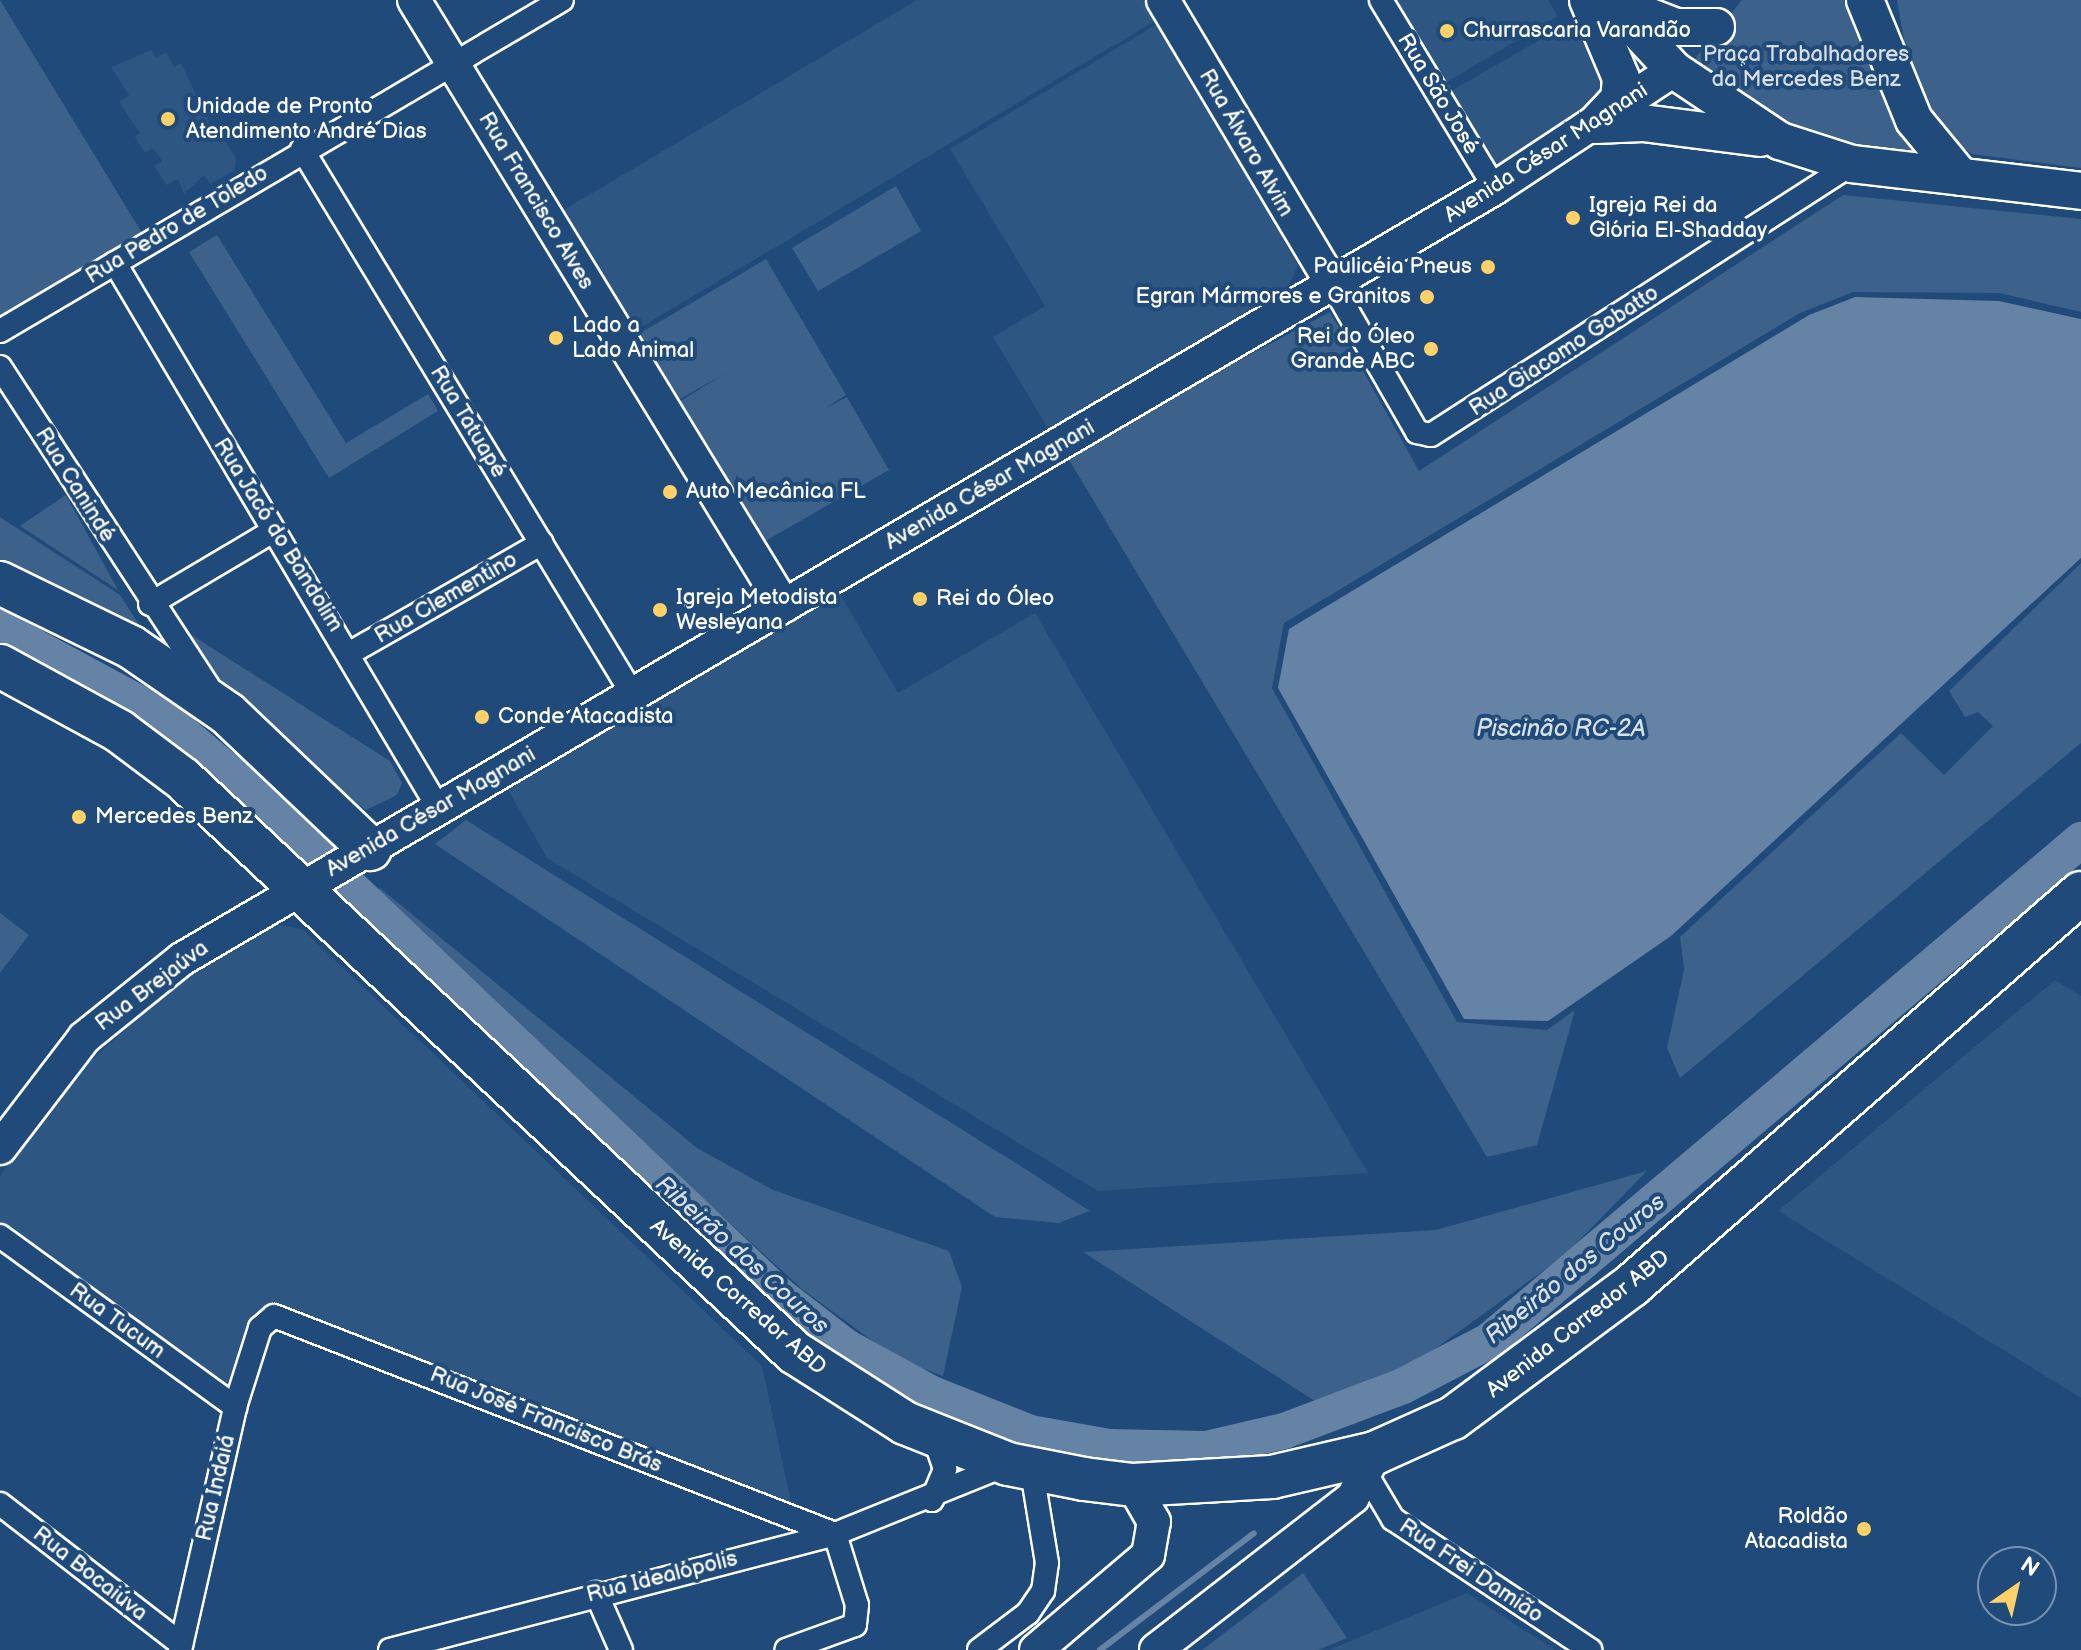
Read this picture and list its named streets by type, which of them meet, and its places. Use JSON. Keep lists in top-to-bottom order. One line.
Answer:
{"streets":{"highway":["Avenida Corredor ABD"],"street":["Rua São José","Rua Álvaro Alvim","Avenida César Magnani","Rua Francisco Alves","Rua Pedro de Toledo","Rua Giacomo Gobatto","Rua Tatuapé","Rua Canindé","Rua Jacó do Bandolim","Rua Clementino","Rua Brejaúva","Rua Tucum","Rua José Francisco Brás","Rua Indaiá","Rua Frei Damião","Rua Bocaiúva","Rua Idealópolis"]},"crossings":[["Rua São José","Avenida César Magnani"],["Rua Álvaro Alvim","Avenida César Magnani"],["Rua Álvaro Alvim","Rua Giacomo Gobatto"],["Avenida César Magnani","Rua Francisco Alves"],["Avenida César Magnani","Rua Giacomo Gobatto"],["Avenida César Magnani","Rua Tatuapé"],["Avenida César Magnani","Rua Jacó do Bandolim"],["Avenida César Magnani","Rua Brejaúva"],["Avenida César Magnani","Avenida Corredor ABD"],["Rua Francisco Alves","Rua Pedro de Toledo"],["Rua Pedro de Toledo","Rua Tatuapé"],["Rua Pedro de Toledo","Rua Jacó do Bandolim"],["Rua Tatuapé","Rua Clementino"],["Rua Jacó do Bandolim","Rua Clementino"],["Rua Brejaúva","Avenida Corredor ABD"],["Avenida Corredor ABD","Rua Frei Damião"],["Avenida Corredor ABD","Rua Idealópolis"],["Rua Tucum","Rua Indaiá"],["Rua José Francisco Brás","Rua Indaiá"],["Rua José Francisco Brás","Rua Idealópolis"],["Rua Indaiá","Rua Bocaiúva"]],"water":["Piscinão RC-2A","Ribeirão dos Couros"],"parks":["Praça Trabalhadores da Mercedes Benz"],"places":["Churrascaria Varandão","Unidade de Pronto Atendimento André Dias","Igreja Rei da Glória El-Shadday","Paulicéia Pneus","Egran Mármores e Granitos","Lado a Lado Animal","Rei do Óleo Grande ABC","Auto Mecânica FL","Rei do Óleo","Igreja Metodista Wesleyana","Conde Atacadista","Mercedes Benz","Roldão Atacadista"],"north":"top right"}
